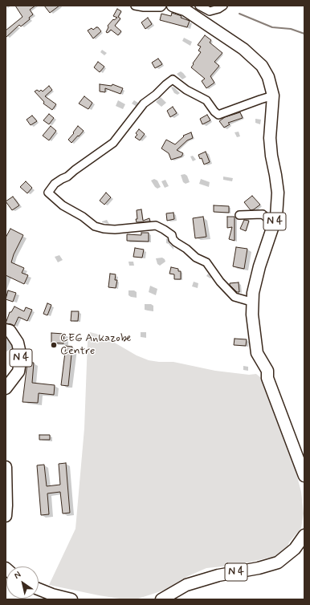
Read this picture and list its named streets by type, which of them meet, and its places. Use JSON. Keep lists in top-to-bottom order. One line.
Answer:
{"streets":{"main road":["N 4"]},"places":["CEG Ankazobe Centre"],"north":"top left"}
